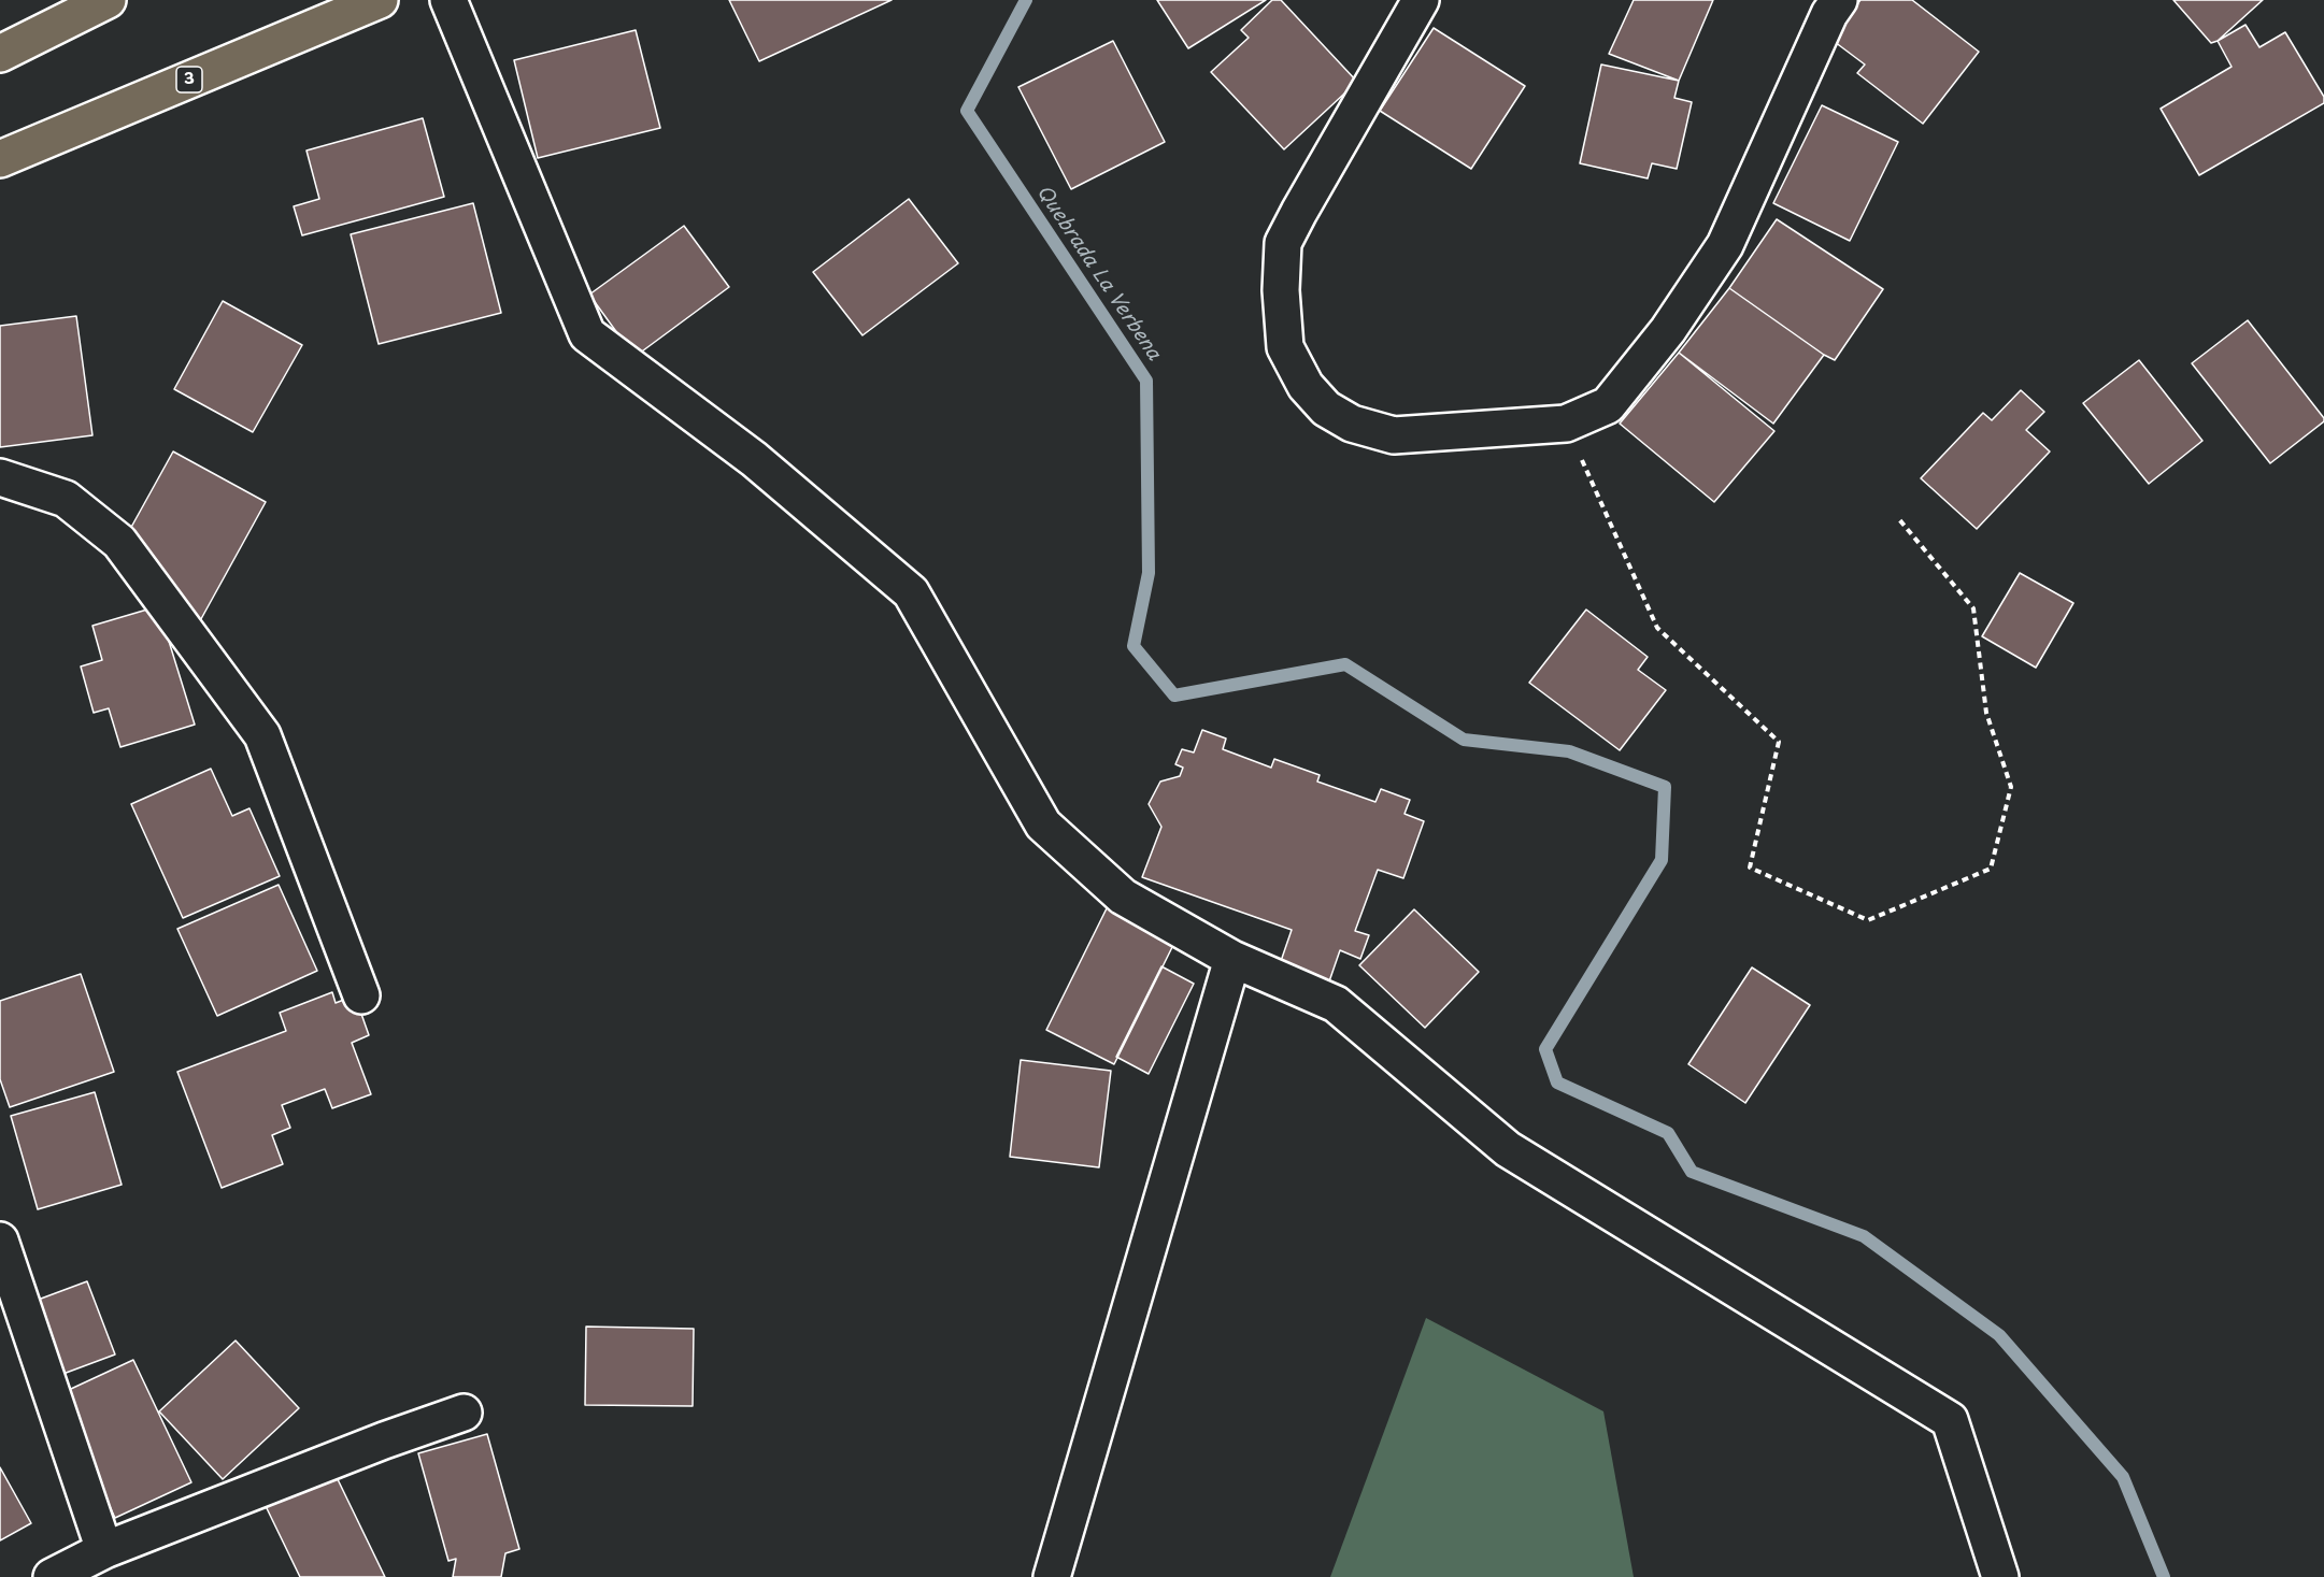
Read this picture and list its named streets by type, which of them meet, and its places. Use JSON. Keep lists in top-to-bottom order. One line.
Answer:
{"streets":{"main road":["3"]},"water":["Quebrada La Verbena"]}
